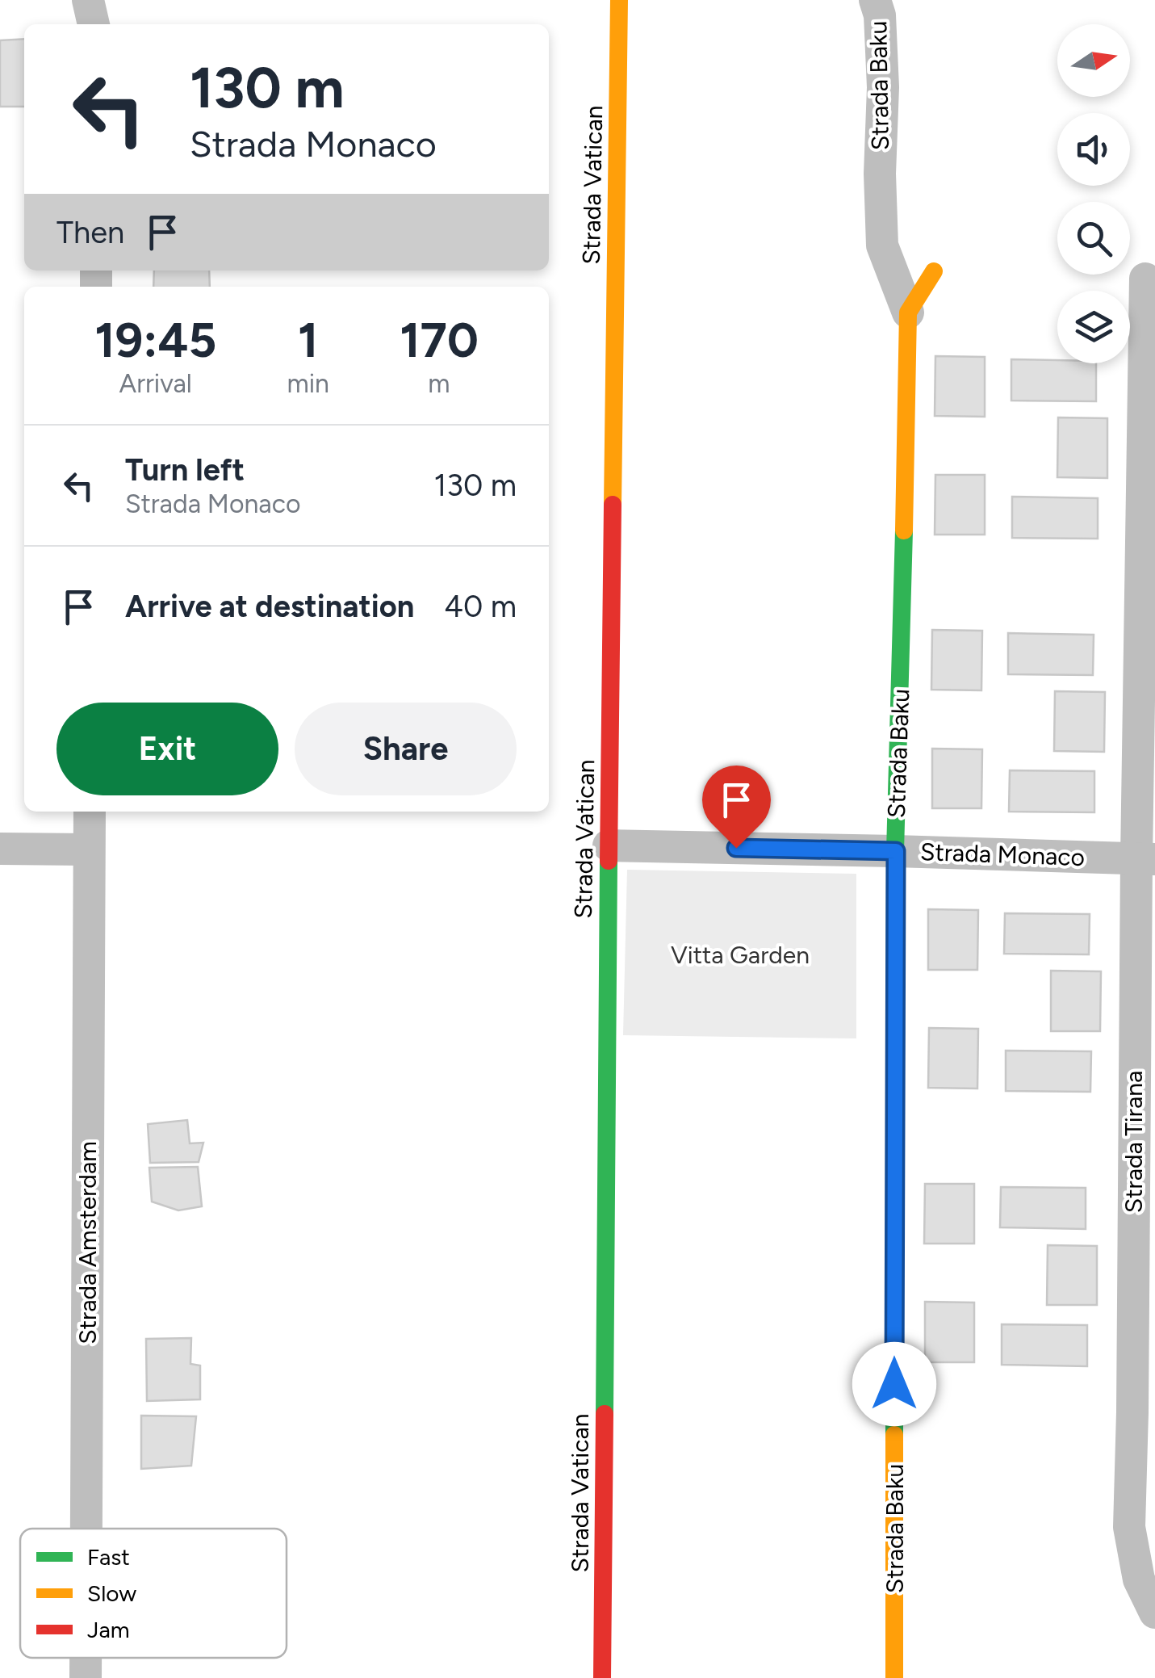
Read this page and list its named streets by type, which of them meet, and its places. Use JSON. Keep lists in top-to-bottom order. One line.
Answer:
{"streets":{"street":["Strada Baku","Strada Vatican","Strada Monaco","Strada Tirana","Strada Amsterdam"]},"crossings":[["Strada Baku","Strada Monaco"],["Strada Vatican","Strada Monaco"],["Strada Monaco","Strada Tirana"]],"parks":["Vitta Garden"],"legend":["Fast","Slow","Jam"],"north":"right","page":{"turn":["130 m","Strada Monaco"],"then":"Then","eta":["19:45","Arrival","1","min","170","m"],"list":[{"name":"Turn left","note":"Strada Monaco","value":"130 m"},{"name":"Arrive at destination","value":"40 m"}],"buttons":["Exit","Share"]}}
